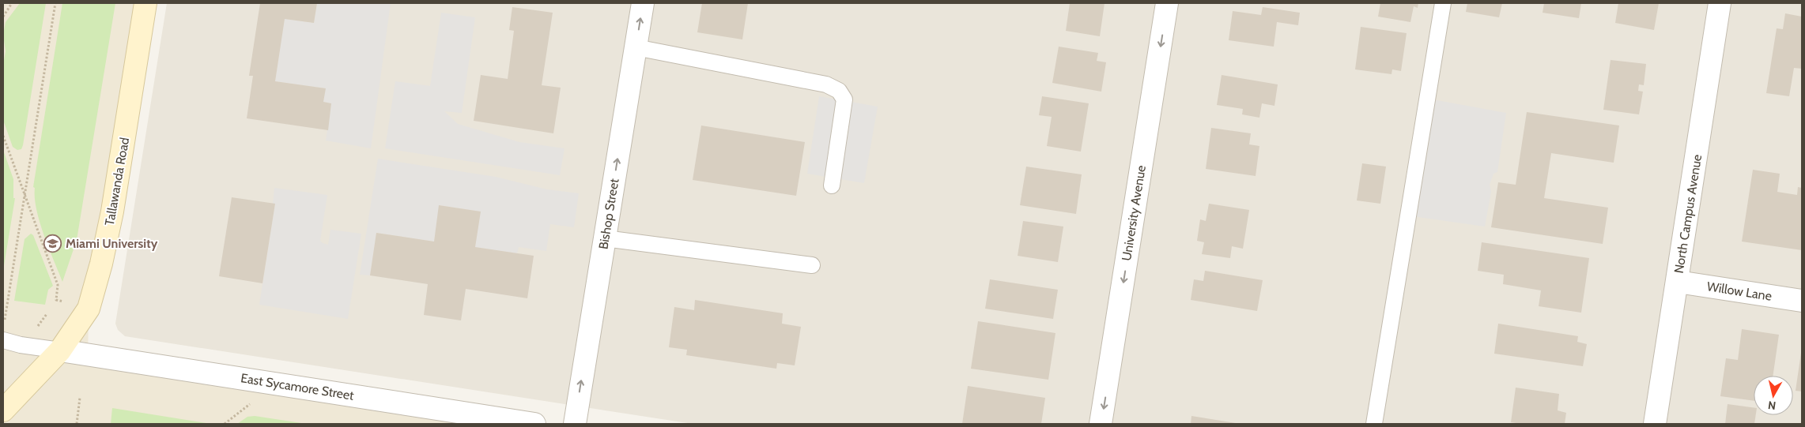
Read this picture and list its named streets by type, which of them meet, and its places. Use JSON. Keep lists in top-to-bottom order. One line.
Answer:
{"streets":{"street":["Tallawanda Road","University Avenue","Bishop Street","North Campus Avenue","Willow Lane","East Sycamore Street"]},"crossings":[["Tallawanda Road","East Sycamore Street"],["North Campus Avenue","Willow Lane"]],"one_way":["University Avenue","Bishop Street"],"places":{"school or university":["Miami University"]},"north":"bottom"}
